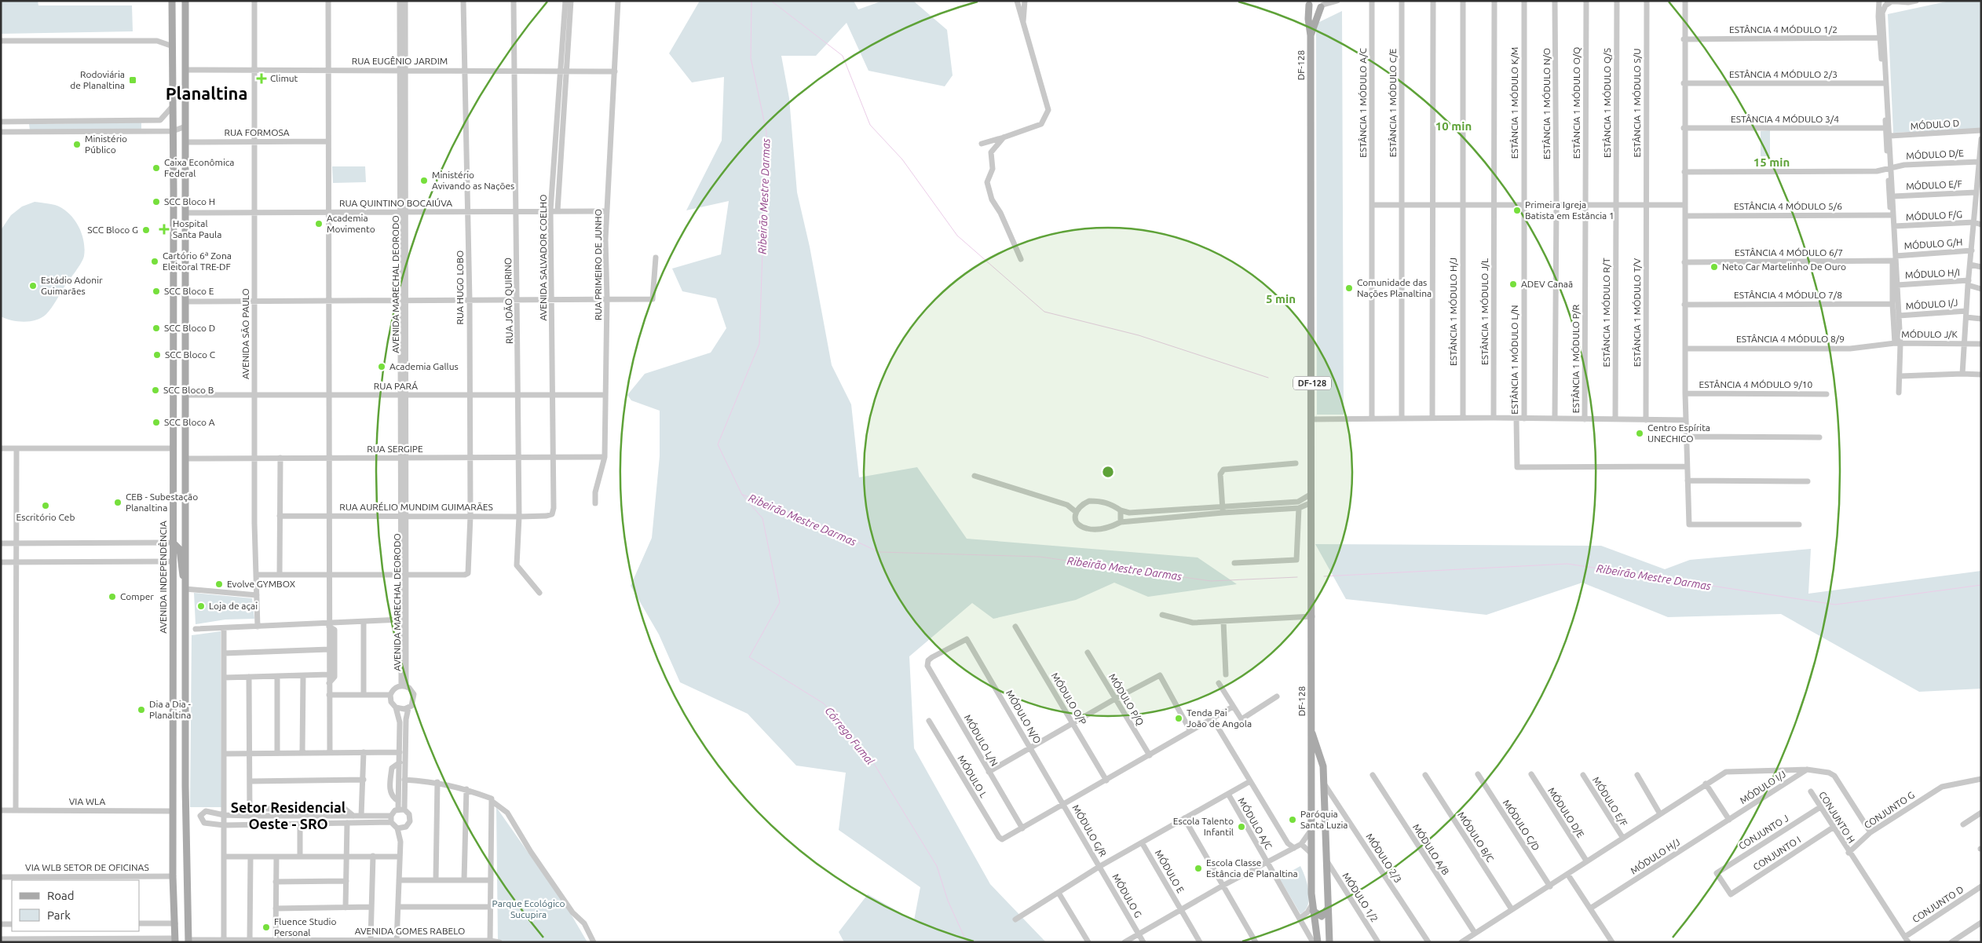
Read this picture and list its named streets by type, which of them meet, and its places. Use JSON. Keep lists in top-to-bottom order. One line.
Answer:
{"streets":{"main road":["DF-128","AVENIDA INDEPENDÊNCIA"],"street":["ESTÂNCIA 4 MÓDULO 1/2","RUA EUGÊNIO JARDIM","ESTÂNCIA 4 MÓDULO 2/3","ESTÂNCIA 1 MÓDULO A/C","ESTÂNCIA 1 MÓDULO C/E","ESTÂNCIA 1 MÓDULO K/M","ESTÂNCIA 1 MÓDULO O/Q","ESTÂNCIA 1 MÓDULO Q/S","ESTÂNCIA 1 MÓDULO S/U","ESTÂNCIA 1 MÓDULO N/O","ESTÂNCIA 4 MÓDULO 3/4","MÓDULO D","RUA FORMOSA","MÓDULO D/E","MÓDULO E/F","RUA QUINTINO BOCAIÚVA","ESTÂNCIA 4 MÓDULO 5/6","MÓDULO F/G","MÓDULO G/H","ESTÂNCIA 4 MÓDULO 6/7","AVENIDA SALVADOR COELHO","RUA PRIMEIRO DE JUNHO","MÓDULO H/I","AVENIDA MARECHAL DEORODO","RUA HUGO LOBO","ESTÂNCIA 4 MÓDULO 7/8","RUA JOÃO QUIRINO","MÓDULO I/J","ESTÂNCIA 1 MÓDULO H/J","ESTÂNCIA 1 MÓDULO J/L","ESTÂNCIA 1 MÓDULO R/T","ESTÂNCIA 1 MÓDULO T/V","AVENIDA SÃO PAULO","MÓDULO J/K","ESTÂNCIA 4 MÓDULO 8/9","ESTÂNCIA 1 MÓDULO P/R","ESTÂNCIA 1 MÓDULO L/N","ESTÂNCIA 4 MÓDULO 9/10","RUA PARÁ","RUA SERGIPE","RUA AURÉLIO MUNDIM GUIMARÃES","MÓDULO O/P","MÓDULO P/Q","MÓDULO N/O","MÓDULO L/N","MÓDULO L","VIA WLA","CONJUNTO G","CONJUNTO H","MÓDULO A/C","MÓDULO C/D","MÓDULO G/R","CONJUNTO J","MÓDULO B/C","MÓDULO A/B","CONJUNTO I","MÓDULO H/J","MÓDULO 2/3","VIA WLB SETOR DE OFICINAS","MÓDULO E","MÓDULO G","MÓDULO 1/2","CONJUNTO D","AVENIDA GOMES RABELO"]},"crossings":[["RUA EUGÊNIO JARDIM","AVENIDA SALVADOR COELHO"],["RUA EUGÊNIO JARDIM","RUA PRIMEIRO DE JUNHO"],["RUA EUGÊNIO JARDIM","AVENIDA MARECHAL DEORODO"],["RUA EUGÊNIO JARDIM","RUA HUGO LOBO"],["RUA EUGÊNIO JARDIM","RUA JOÃO QUIRINO"],["RUA EUGÊNIO JARDIM","AVENIDA SÃO PAULO"],["DF-128","MÓDULO 2/3"],["DF-128","MÓDULO 1/2"],["ESTÂNCIA 1 MÓDULO K/M","ESTÂNCIA 1 MÓDULO L/N"],["ESTÂNCIA 1 MÓDULO O/Q","ESTÂNCIA 1 MÓDULO P/R"],["ESTÂNCIA 1 MÓDULO Q/S","ESTÂNCIA 1 MÓDULO R/T"],["ESTÂNCIA 1 MÓDULO S/U","ESTÂNCIA 1 MÓDULO T/V"],["RUA FORMOSA","AVENIDA SÃO PAULO"],["RUA QUINTINO BOCAIÚVA","AVENIDA SALVADOR COELHO"],["RUA QUINTINO BOCAIÚVA","RUA PRIMEIRO DE JUNHO"],["RUA QUINTINO BOCAIÚVA","AVENIDA MARECHAL DEORODO"],["RUA QUINTINO BOCAIÚVA","RUA HUGO LOBO"],["RUA QUINTINO BOCAIÚVA","RUA JOÃO QUIRINO"],["RUA QUINTINO BOCAIÚVA","AVENIDA SÃO PAULO"],["MÓDULO G/H","ESTÂNCIA 4 MÓDULO 6/7"],["AVENIDA SALVADOR COELHO","RUA PARÁ"],["AVENIDA SALVADOR COELHO","RUA SERGIPE"],["AVENIDA SALVADOR COELHO","RUA AURÉLIO MUNDIM GUIMARÃES"],["RUA PRIMEIRO DE JUNHO","RUA PARÁ"],["RUA PRIMEIRO DE JUNHO","RUA SERGIPE"],["AVENIDA MARECHAL DEORODO","RUA HUGO LOBO"],["AVENIDA MARECHAL DEORODO","RUA PARÁ"],["AVENIDA MARECHAL DEORODO","RUA SERGIPE"],["AVENIDA MARECHAL DEORODO","RUA AURÉLIO MUNDIM GUIMARÃES"],["RUA HUGO LOBO","RUA PARÁ"],["RUA HUGO LOBO","RUA SERGIPE"],["RUA HUGO LOBO","RUA AURÉLIO MUNDIM GUIMARÃES"],["RUA JOÃO QUIRINO","RUA PARÁ"],["RUA JOÃO QUIRINO","RUA SERGIPE"],["RUA JOÃO QUIRINO","RUA AURÉLIO MUNDIM GUIMARÃES"],["MÓDULO I/J","CONJUNTO H"],["MÓDULO I/J","MÓDULO H/J"],["AVENIDA SÃO PAULO","RUA PARÁ"],["AVENIDA SÃO PAULO","RUA SERGIPE"],["MÓDULO J/K","ESTÂNCIA 4 MÓDULO 8/9"],["AVENIDA INDEPENDÊNCIA","VIA WLA"],["AVENIDA INDEPENDÊNCIA","VIA WLB SETOR DE OFICINAS"],["MÓDULO N/O","MÓDULO L/N"],["MÓDULO N/O","MÓDULO G/R"],["MÓDULO L/N","MÓDULO L"],["CONJUNTO G","CONJUNTO H"],["CONJUNTO H","CONJUNTO J"],["CONJUNTO H","CONJUNTO I"],["CONJUNTO H","CONJUNTO D"],["MÓDULO G/R","MÓDULO G"],["CONJUNTO J","CONJUNTO I"]],"districts":["Planaltina","Setor Residencial Oeste - SRO"],"water":["Ribeirão Mestre Darmas","Córrego Fumal"],"parks":["Parque Ecológico Sucupira"],"places":{"health":["Climut","Hospital Santa Paula"],"transit":["Rodoviária de Planaltina"],"other":["Ministério Público","Caixa Econômica Federal","Ministério Avivando as Nações","SCC Bloco H","Primeira Igreja Batista em Estância 1","Academia Movimento","SCC Bloco G","Cartório 6ª Zona Eleitoral TRE-DF","Neto Car Martelinho De Ouro","ADEV Canaã","Estádio Adonir Guimarães","Comunidade das Nações Planaltina","SCC Bloco E","SCC Bloco D","SCC Bloco C","Academia Gallus","SCC Bloco B","SCC Bloco A","Centro Espírita UNECHICO","CEB - Subestação Planaltina","Escritório Ceb","Evolve GYMBOX","Comper","Loja de açai","Dia a Dia - Planaltina","Tenda Pai João de Angola","Paróquia Santa Luzia","Escola Talento Infantil","Escola Classe Estância de Planaltina","Fluence Studio Personal"]},"legend":["Road","Park"],"rings":["10 min","15 min","5 min"]}
